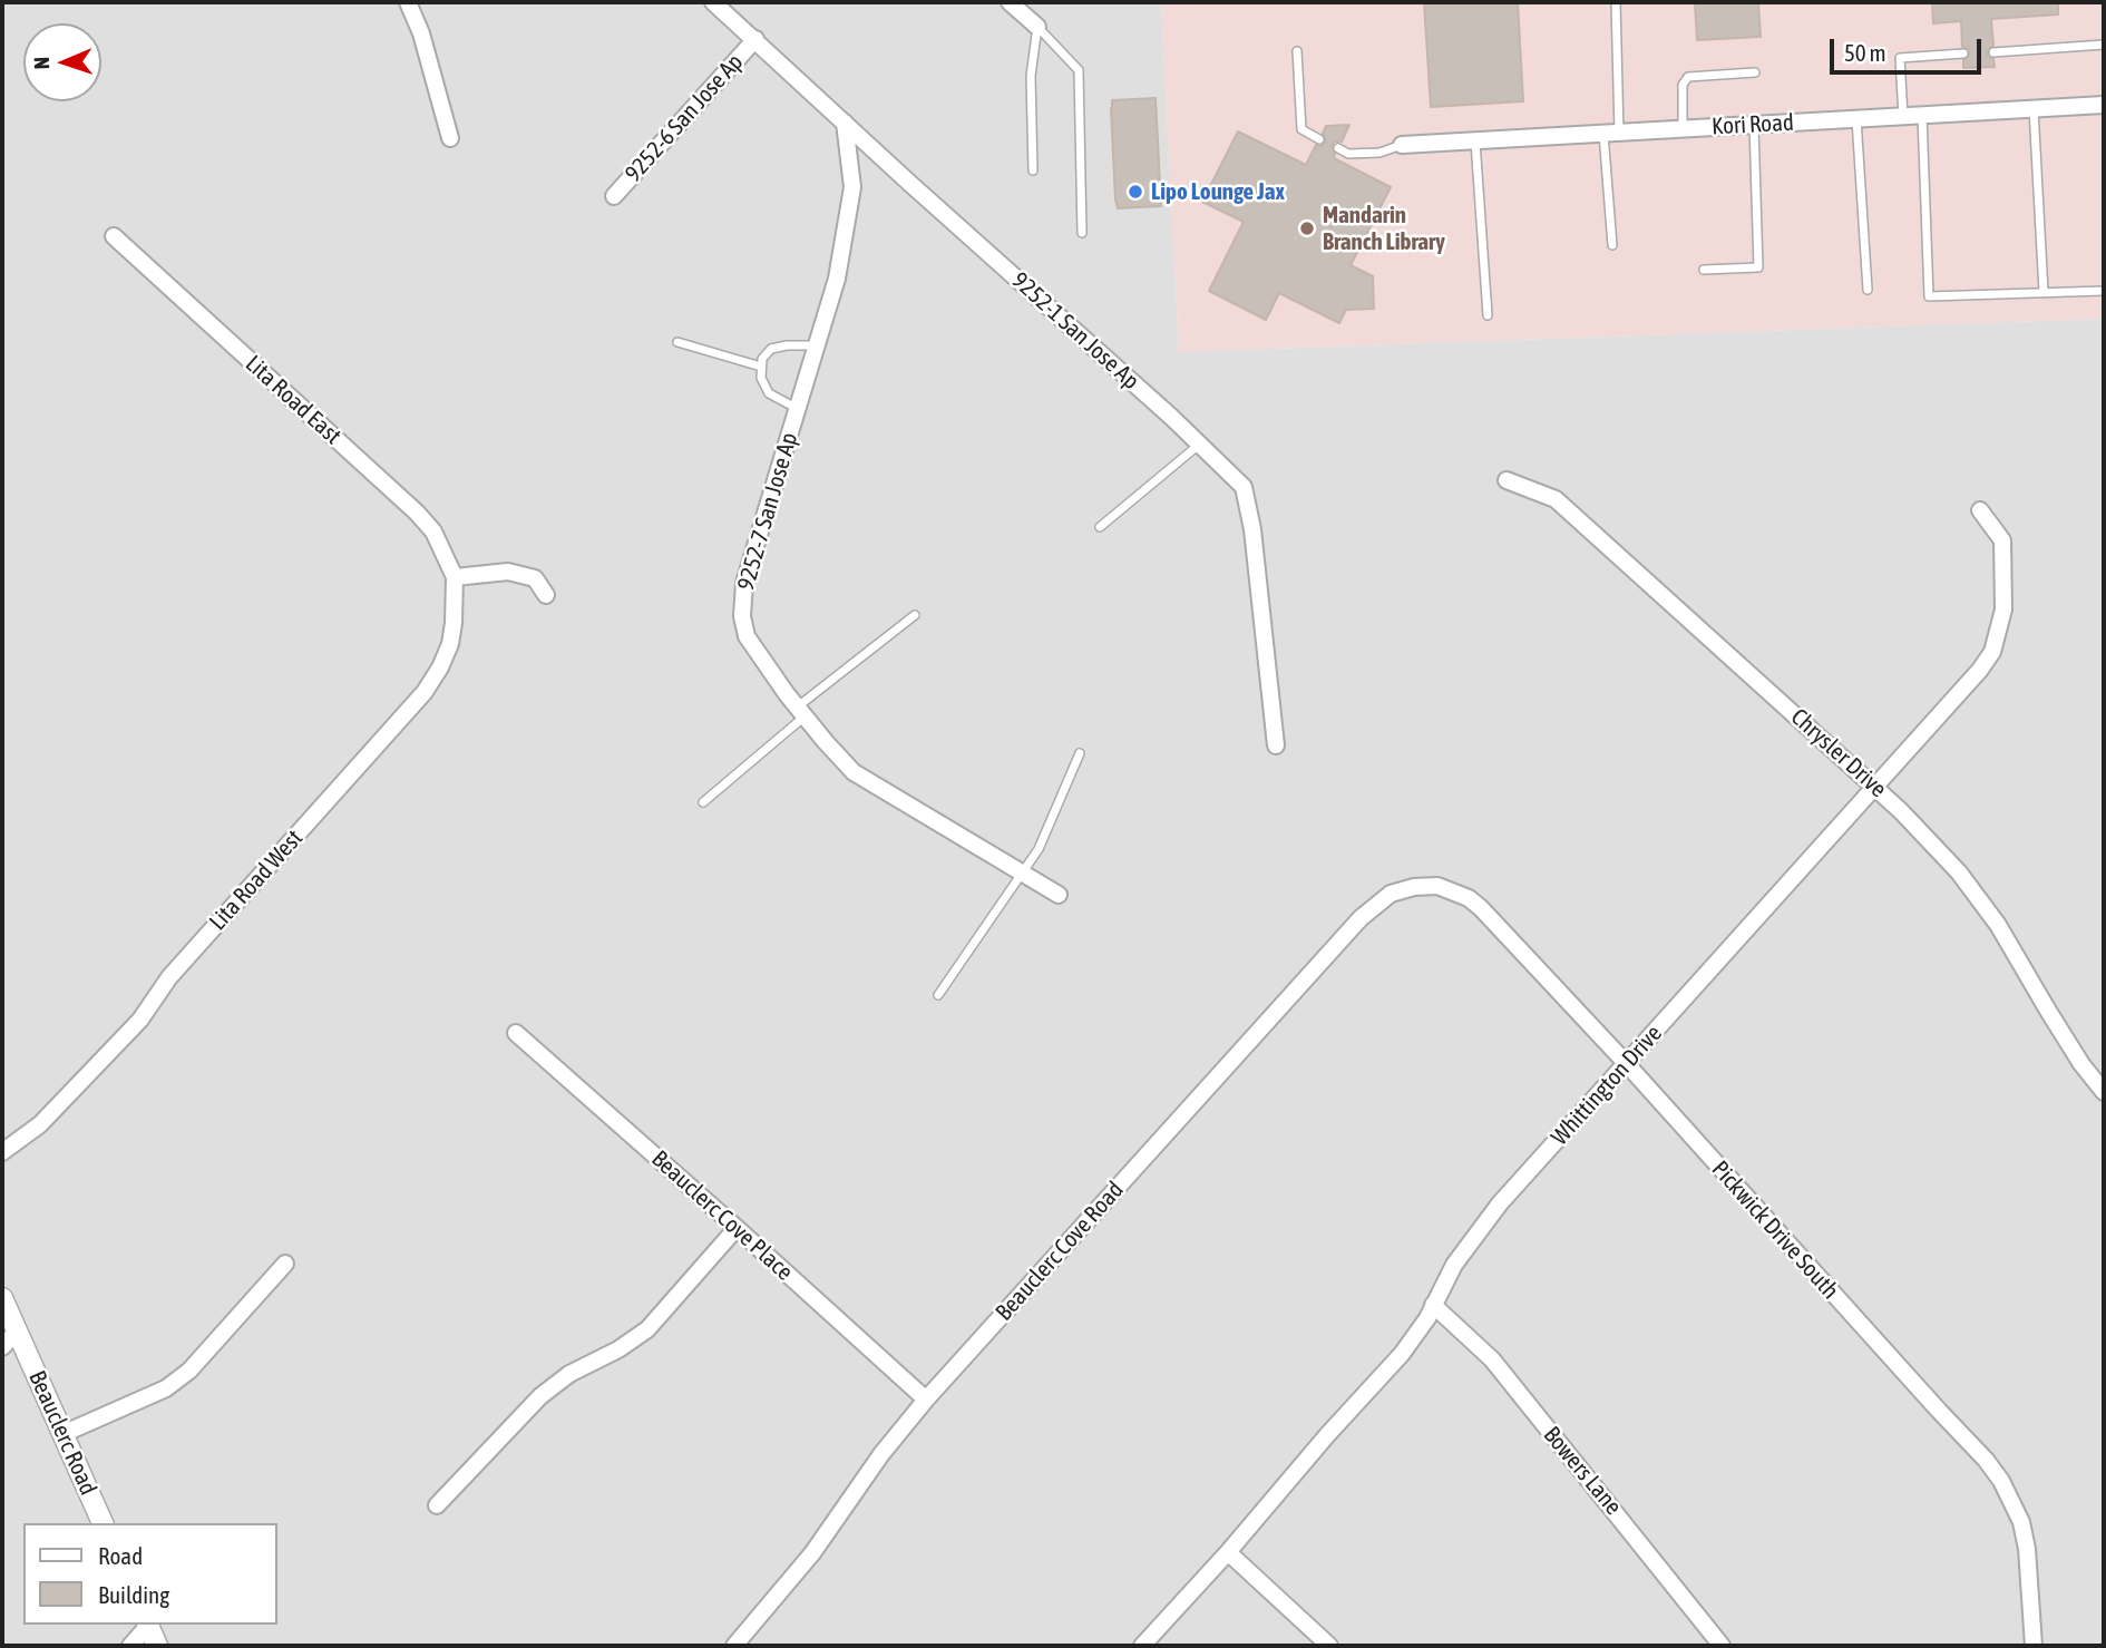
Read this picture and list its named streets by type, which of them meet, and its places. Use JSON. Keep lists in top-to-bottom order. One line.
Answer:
{"streets":{"street":["9252-6 San Jose Ap","Kori Road","9252-1 San Jose Ap","Lita Road East","9252-7 San Jose Ap","Chrysler Drive","Lita Road West","Whittington Drive","Beauclerc Cove Place","Pickwick Drive South","Beauclerc Cove Road","Beauclerc Road","Bowers Lane"]},"crossings":[["9252-6 San Jose Ap","9252-1 San Jose Ap"],["9252-1 San Jose Ap","9252-7 San Jose Ap"],["Lita Road East","Lita Road West"],["Chrysler Drive","Whittington Drive"],["Whittington Drive","Pickwick Drive South"],["Whittington Drive","Bowers Lane"],["Beauclerc Cove Place","Beauclerc Cove Road"],["Pickwick Drive South","Beauclerc Cove Road"]],"places":["Lipo Lounge Jax","Mandarin Branch Library"],"legend":["Road","Building"],"scale_bar":"50 m","north":"left"}
